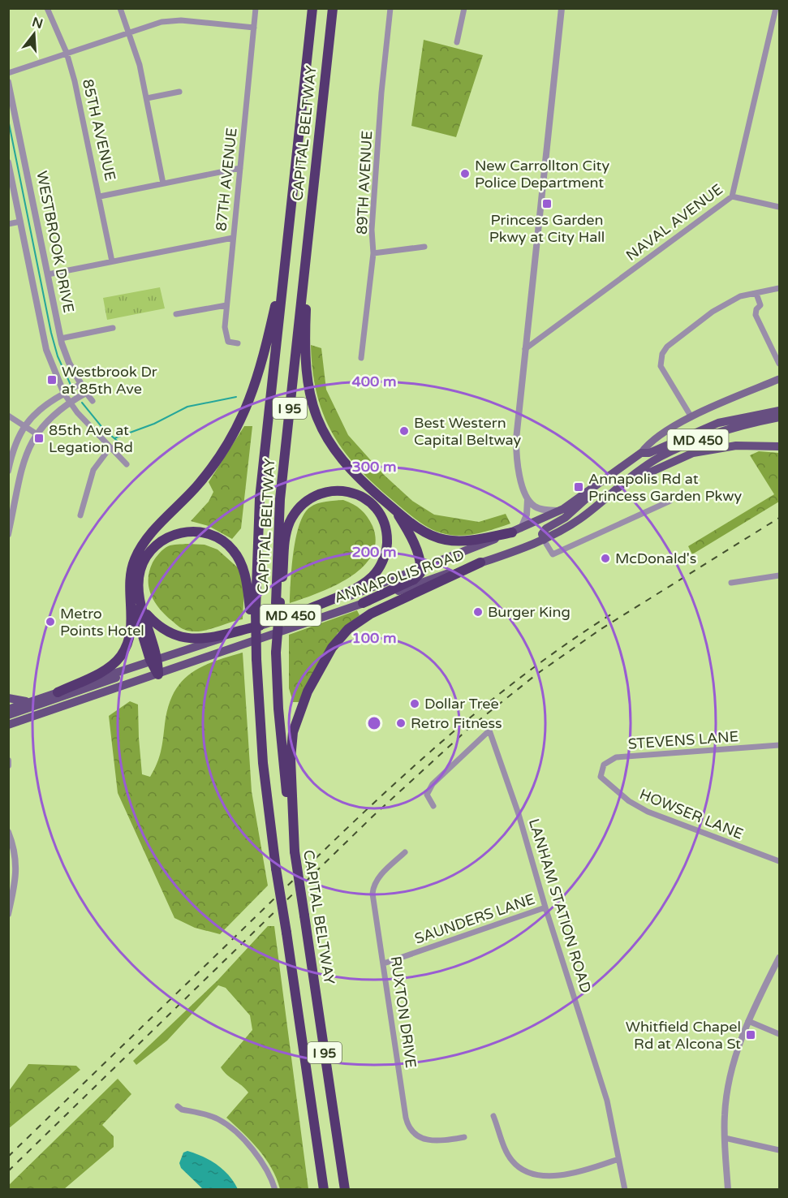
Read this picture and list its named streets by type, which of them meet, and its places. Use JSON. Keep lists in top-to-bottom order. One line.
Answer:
{"streets":{"highway":["CAPITAL BELTWAY","I 95"],"main road":["MD 450","ANNAPOLIS ROAD"],"street":["85TH AVENUE","87TH AVENUE","89TH AVENUE","NAVAL AVENUE","WESTBROOK DRIVE","STEVENS LANE","HOWSER LANE","LANHAM STATION ROAD","SAUNDERS LANE","RUXTON DRIVE"]},"crossings":[["STEVENS LANE","HOWSER LANE"],["LANHAM STATION ROAD","SAUNDERS LANE"],["SAUNDERS LANE","RUXTON DRIVE"]],"places":{"other":["New Carrollton City Police Department","Best Western Capital Beltway","McDonald's","Burger King","Metro Points Hotel","Dollar Tree","Retro Fitness"],"transit":["Princess Garden Pkwy at City Hall","Westbrook Dr at 85th Ave","85th Ave at Legation Rd","Annapolis Rd at Princess Garden Pkwy","Whitfield Chapel Rd at Alcona St"]},"north":"top","rings":["400 m","300 m","200 m","100 m"]}
